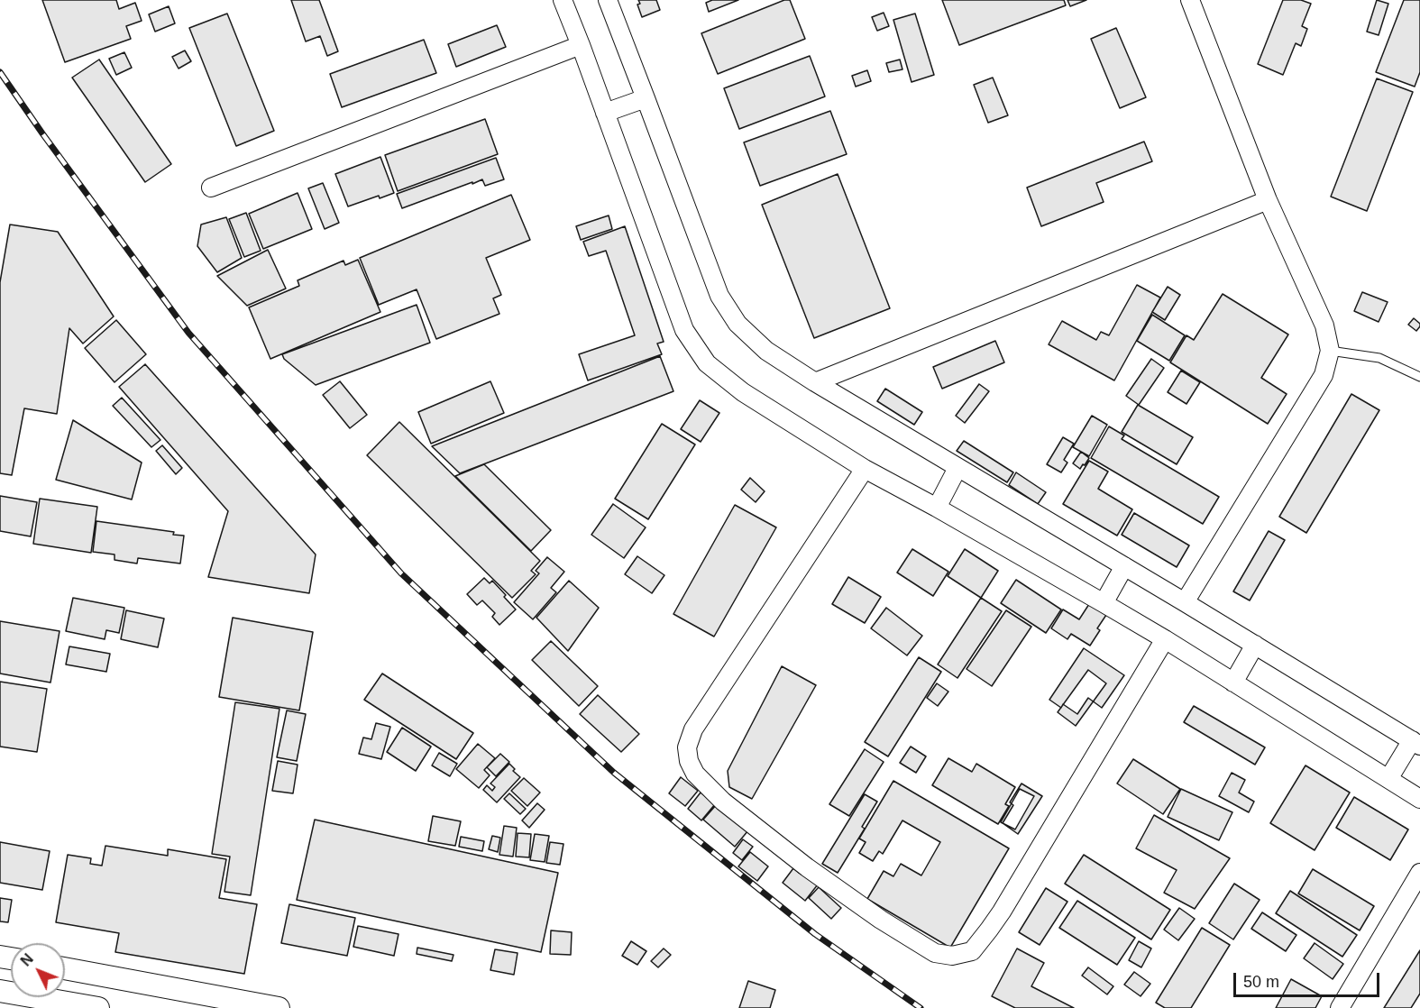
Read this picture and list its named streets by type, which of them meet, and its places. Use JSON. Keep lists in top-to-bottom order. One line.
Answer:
{"scale_bar":"50 m","north":"top left"}
